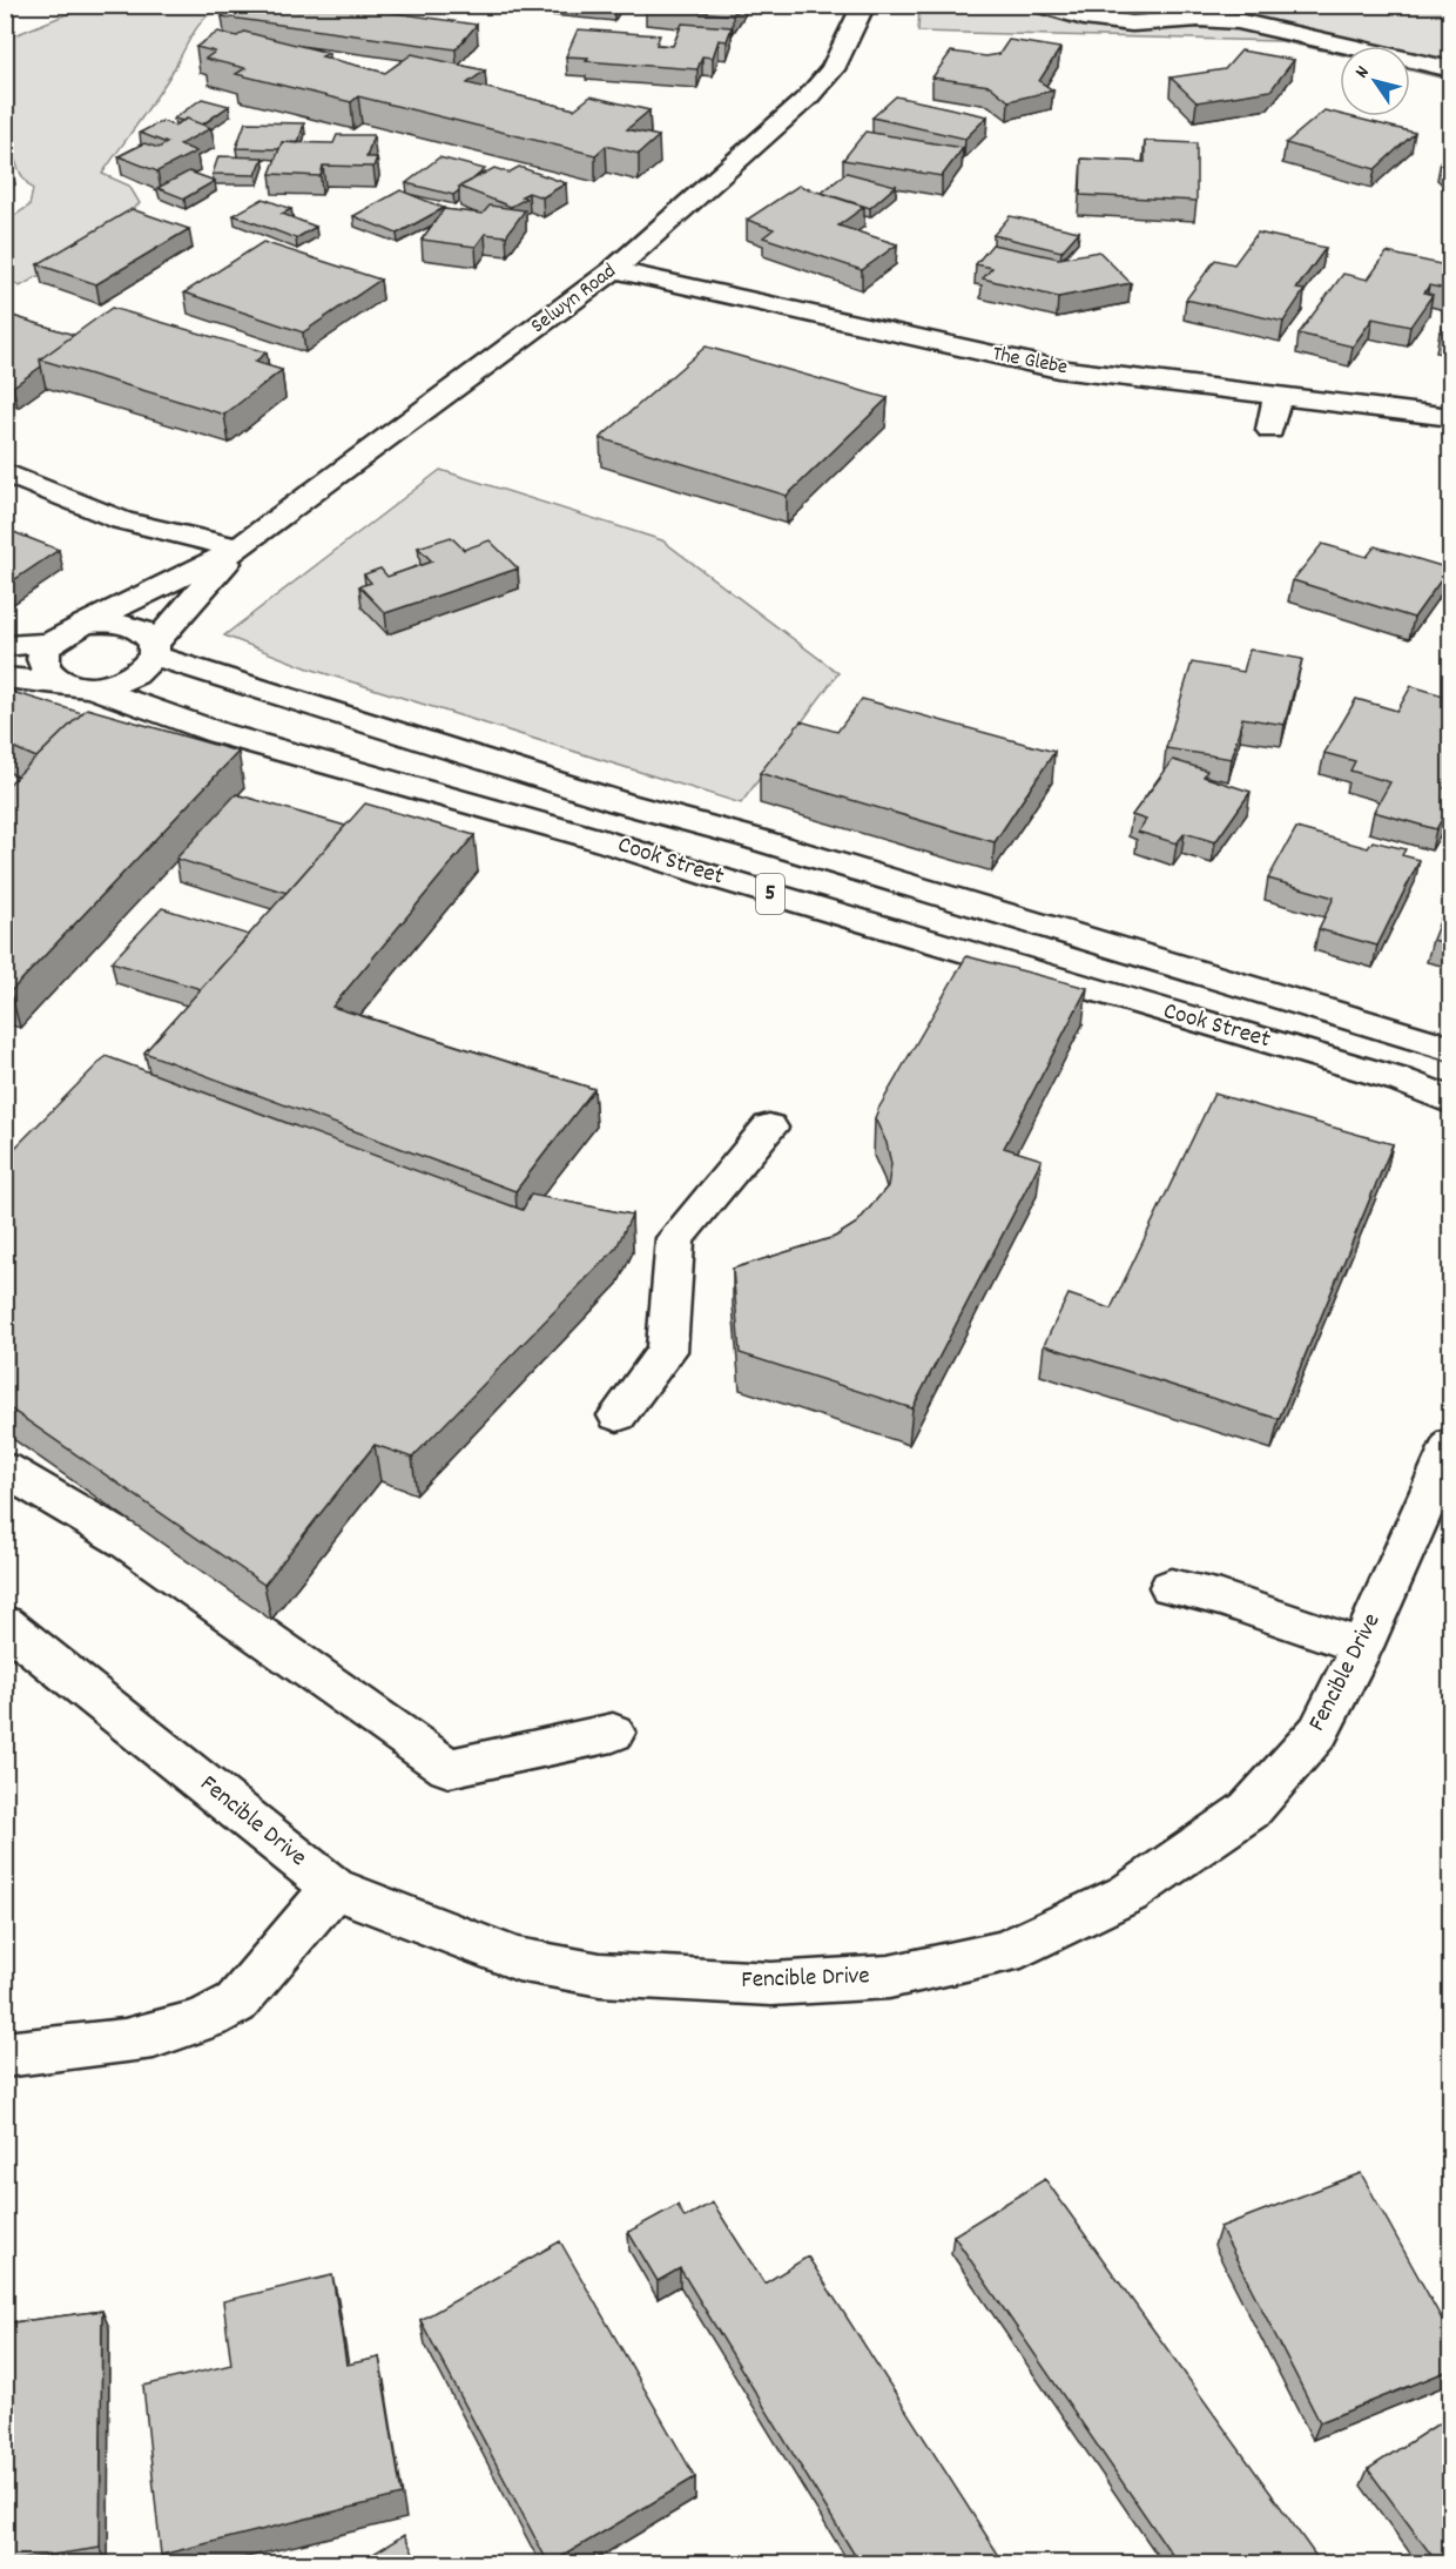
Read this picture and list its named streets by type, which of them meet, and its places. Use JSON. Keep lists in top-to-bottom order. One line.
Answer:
{"streets":{"street":["Selwyn Road","The Glebe","Cook Street","5","Fencible Drive"]},"crossings":[["Selwyn Road","The Glebe"],["Selwyn Road","Cook Street"],["Selwyn Road","5"],["Cook Street","5"]],"north":"top left"}
